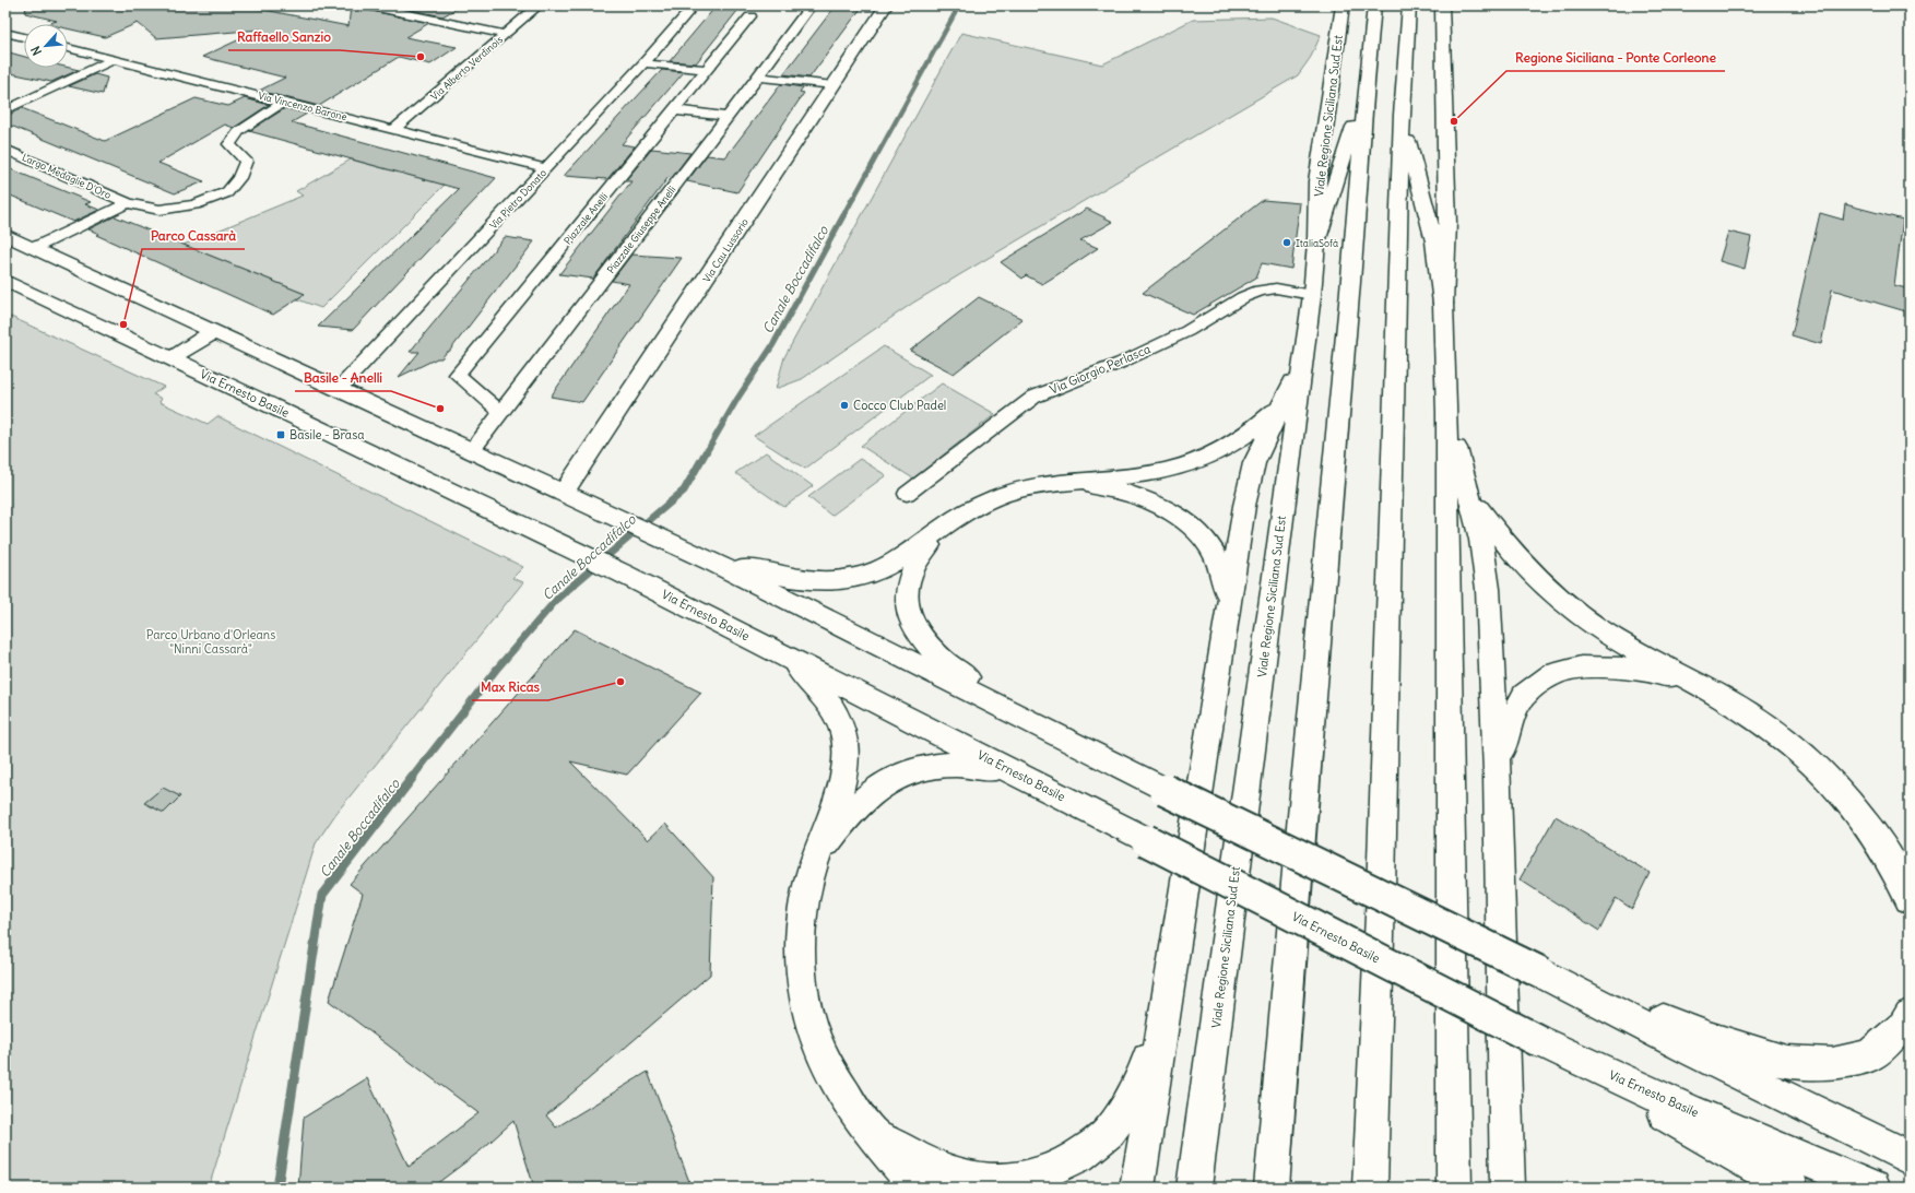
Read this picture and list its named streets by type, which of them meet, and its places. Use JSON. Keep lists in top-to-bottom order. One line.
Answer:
{"streets":{"street":["Via Alberto Verdinois","Via Vincenzo Barone","Viale Regione Siciliana Sud Est","Largo Medaglie D'Oro","Via Pietro Donato","Piazzale Anelli","Piazzale Giuseppe Anelli","Via Cau Lussorio","Via Giorgio Perlasca","Via Ernesto Basile"]},"crossings":[["Via Alberto Verdinois","Via Vincenzo Barone"],["Via Vincenzo Barone","Largo Medaglie D'Oro"],["Via Vincenzo Barone","Via Pietro Donato"],["Viale Regione Siciliana Sud Est","Via Giorgio Perlasca"],["Piazzale Anelli","Piazzale Giuseppe Anelli"]],"water":["Canale Boccadifalco"],"parks":["Parco Urbano d'Orleans \"Ninni Cassarà\""],"places":{"other":["Raffaello Sanzio","Regione Siciliana - Ponte Corleone","ItaliaSofà","Parco Cassarà","Cocco Club Padel","Basile - Anelli","Max Ricas"],"transit":["Basile - Brasa"]},"north":"bottom left"}
